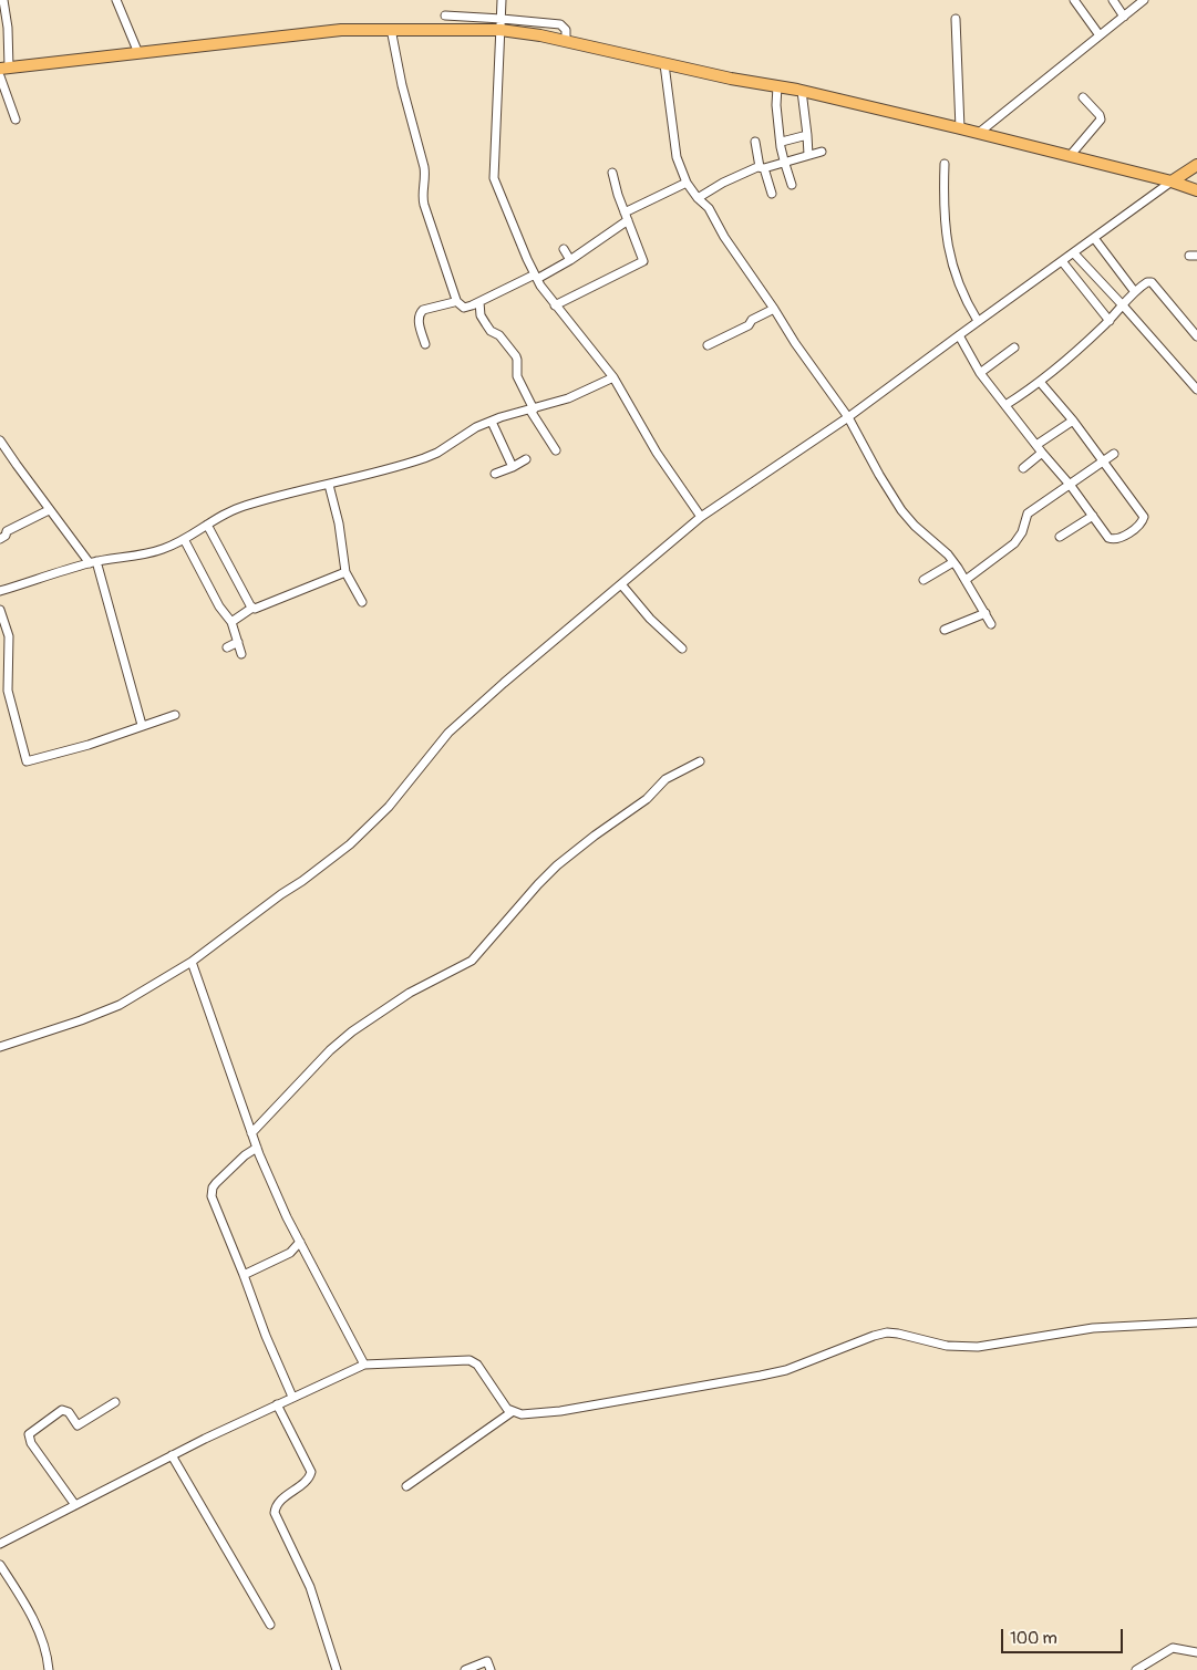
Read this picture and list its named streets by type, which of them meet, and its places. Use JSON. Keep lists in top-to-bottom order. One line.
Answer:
{"scale_bar":"100 m"}
